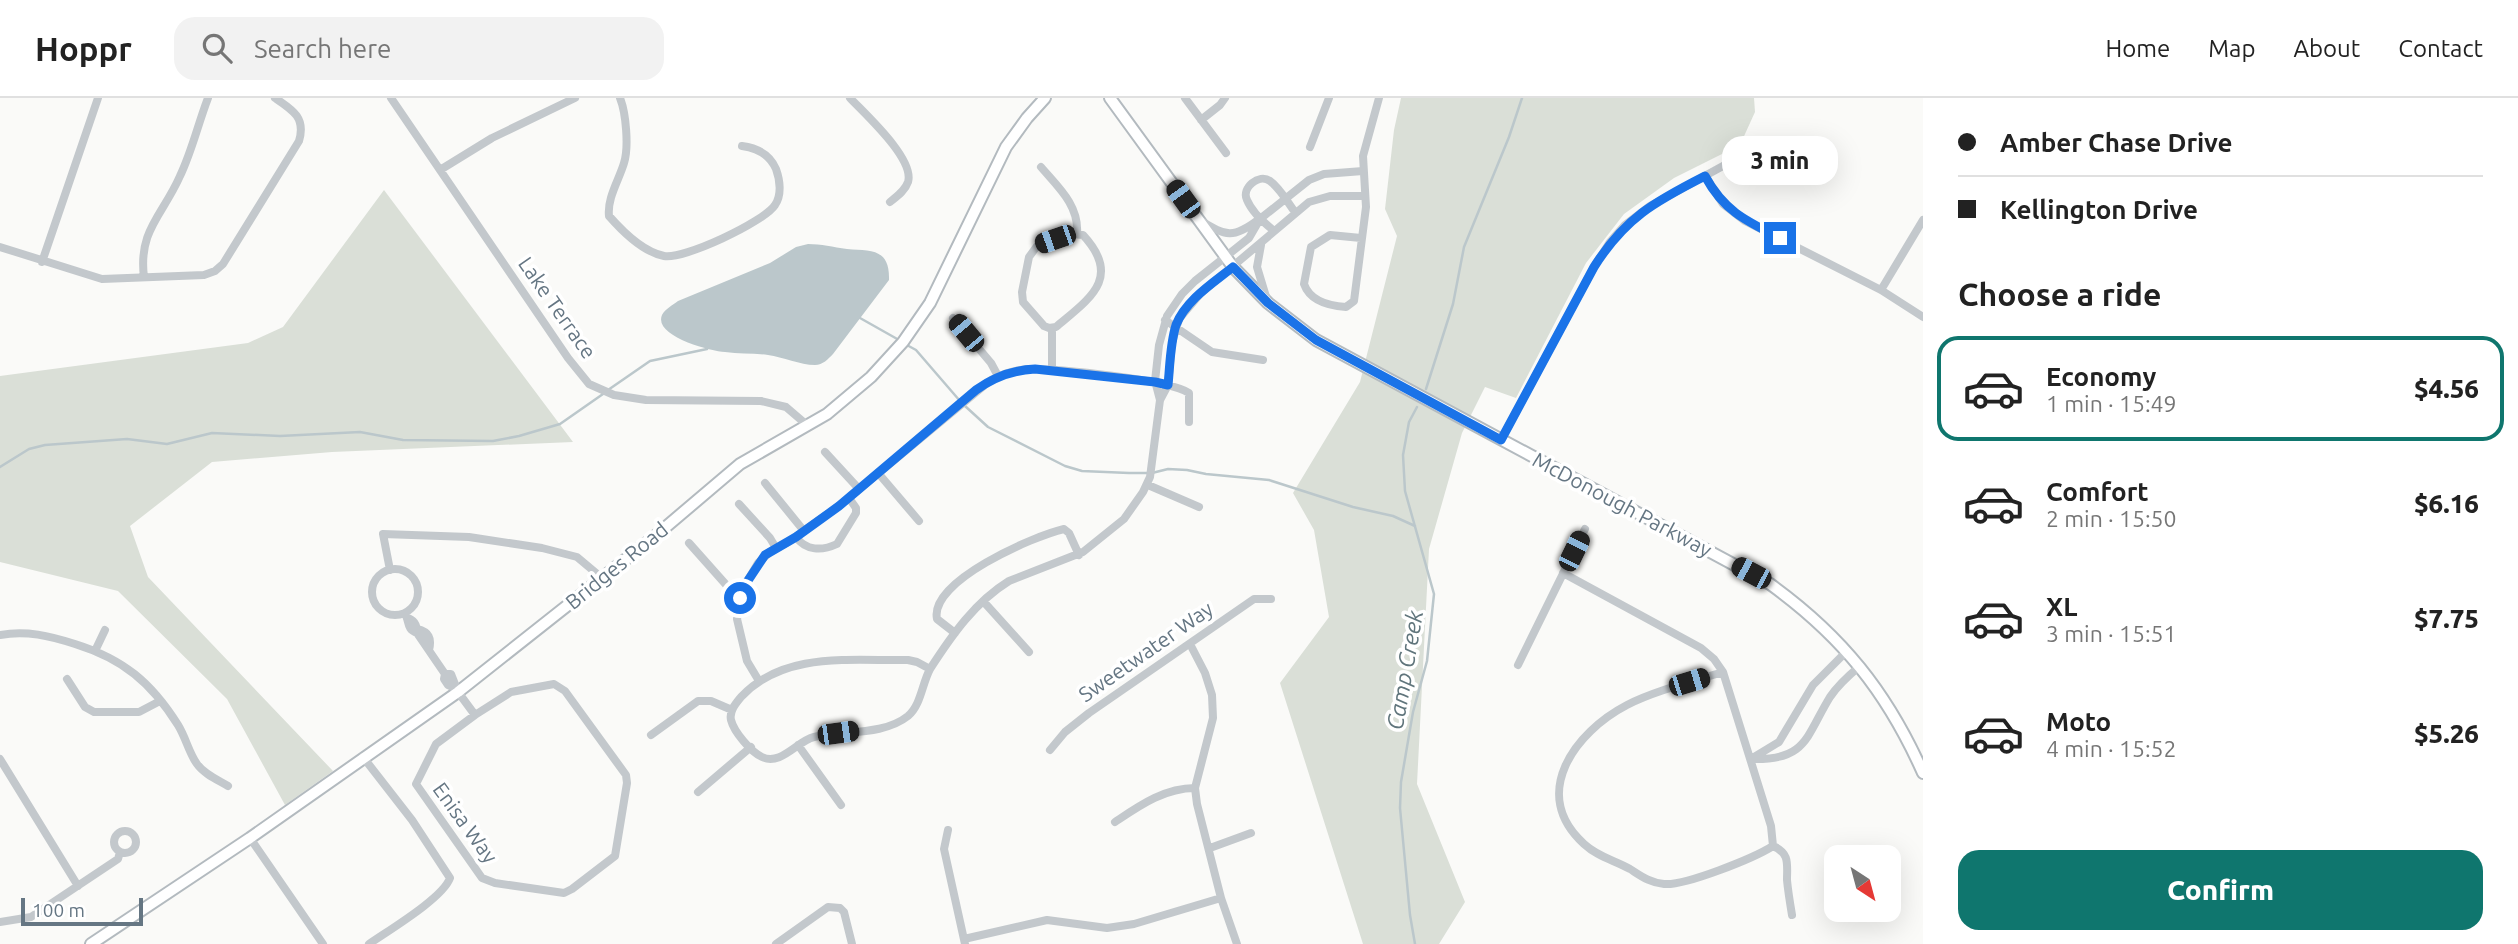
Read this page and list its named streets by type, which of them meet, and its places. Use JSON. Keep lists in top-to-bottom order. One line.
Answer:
{"streets":{"street":["Lake Terrace","McDonough Parkway","Bridges Road","Sweetwater Way","Enisa Way"]},"crossings":[["Lake Terrace","Bridges Road"]],"water":["Camp Creek"],"scale_bar":"100 m","north":"bottom right","page":{"header":"Hoppr","search":"Search here","nav":["Home","Map","About","Contact"],"banner":["Amber Chase Drive","Kellington Drive"],"bubble":"3 min","heading":"Choose a ride","list":[{"name":"Economy","note":"1 min · 15:49","value":"$4.56"},{"name":"Comfort","note":"2 min · 15:50","value":"$6.16"},{"name":"XL","note":"3 min · 15:51","value":"$7.75"},{"name":"Moto","note":"4 min · 15:52","value":"$5.26"}],"buttons":"Confirm","scale":"100 m"}}
